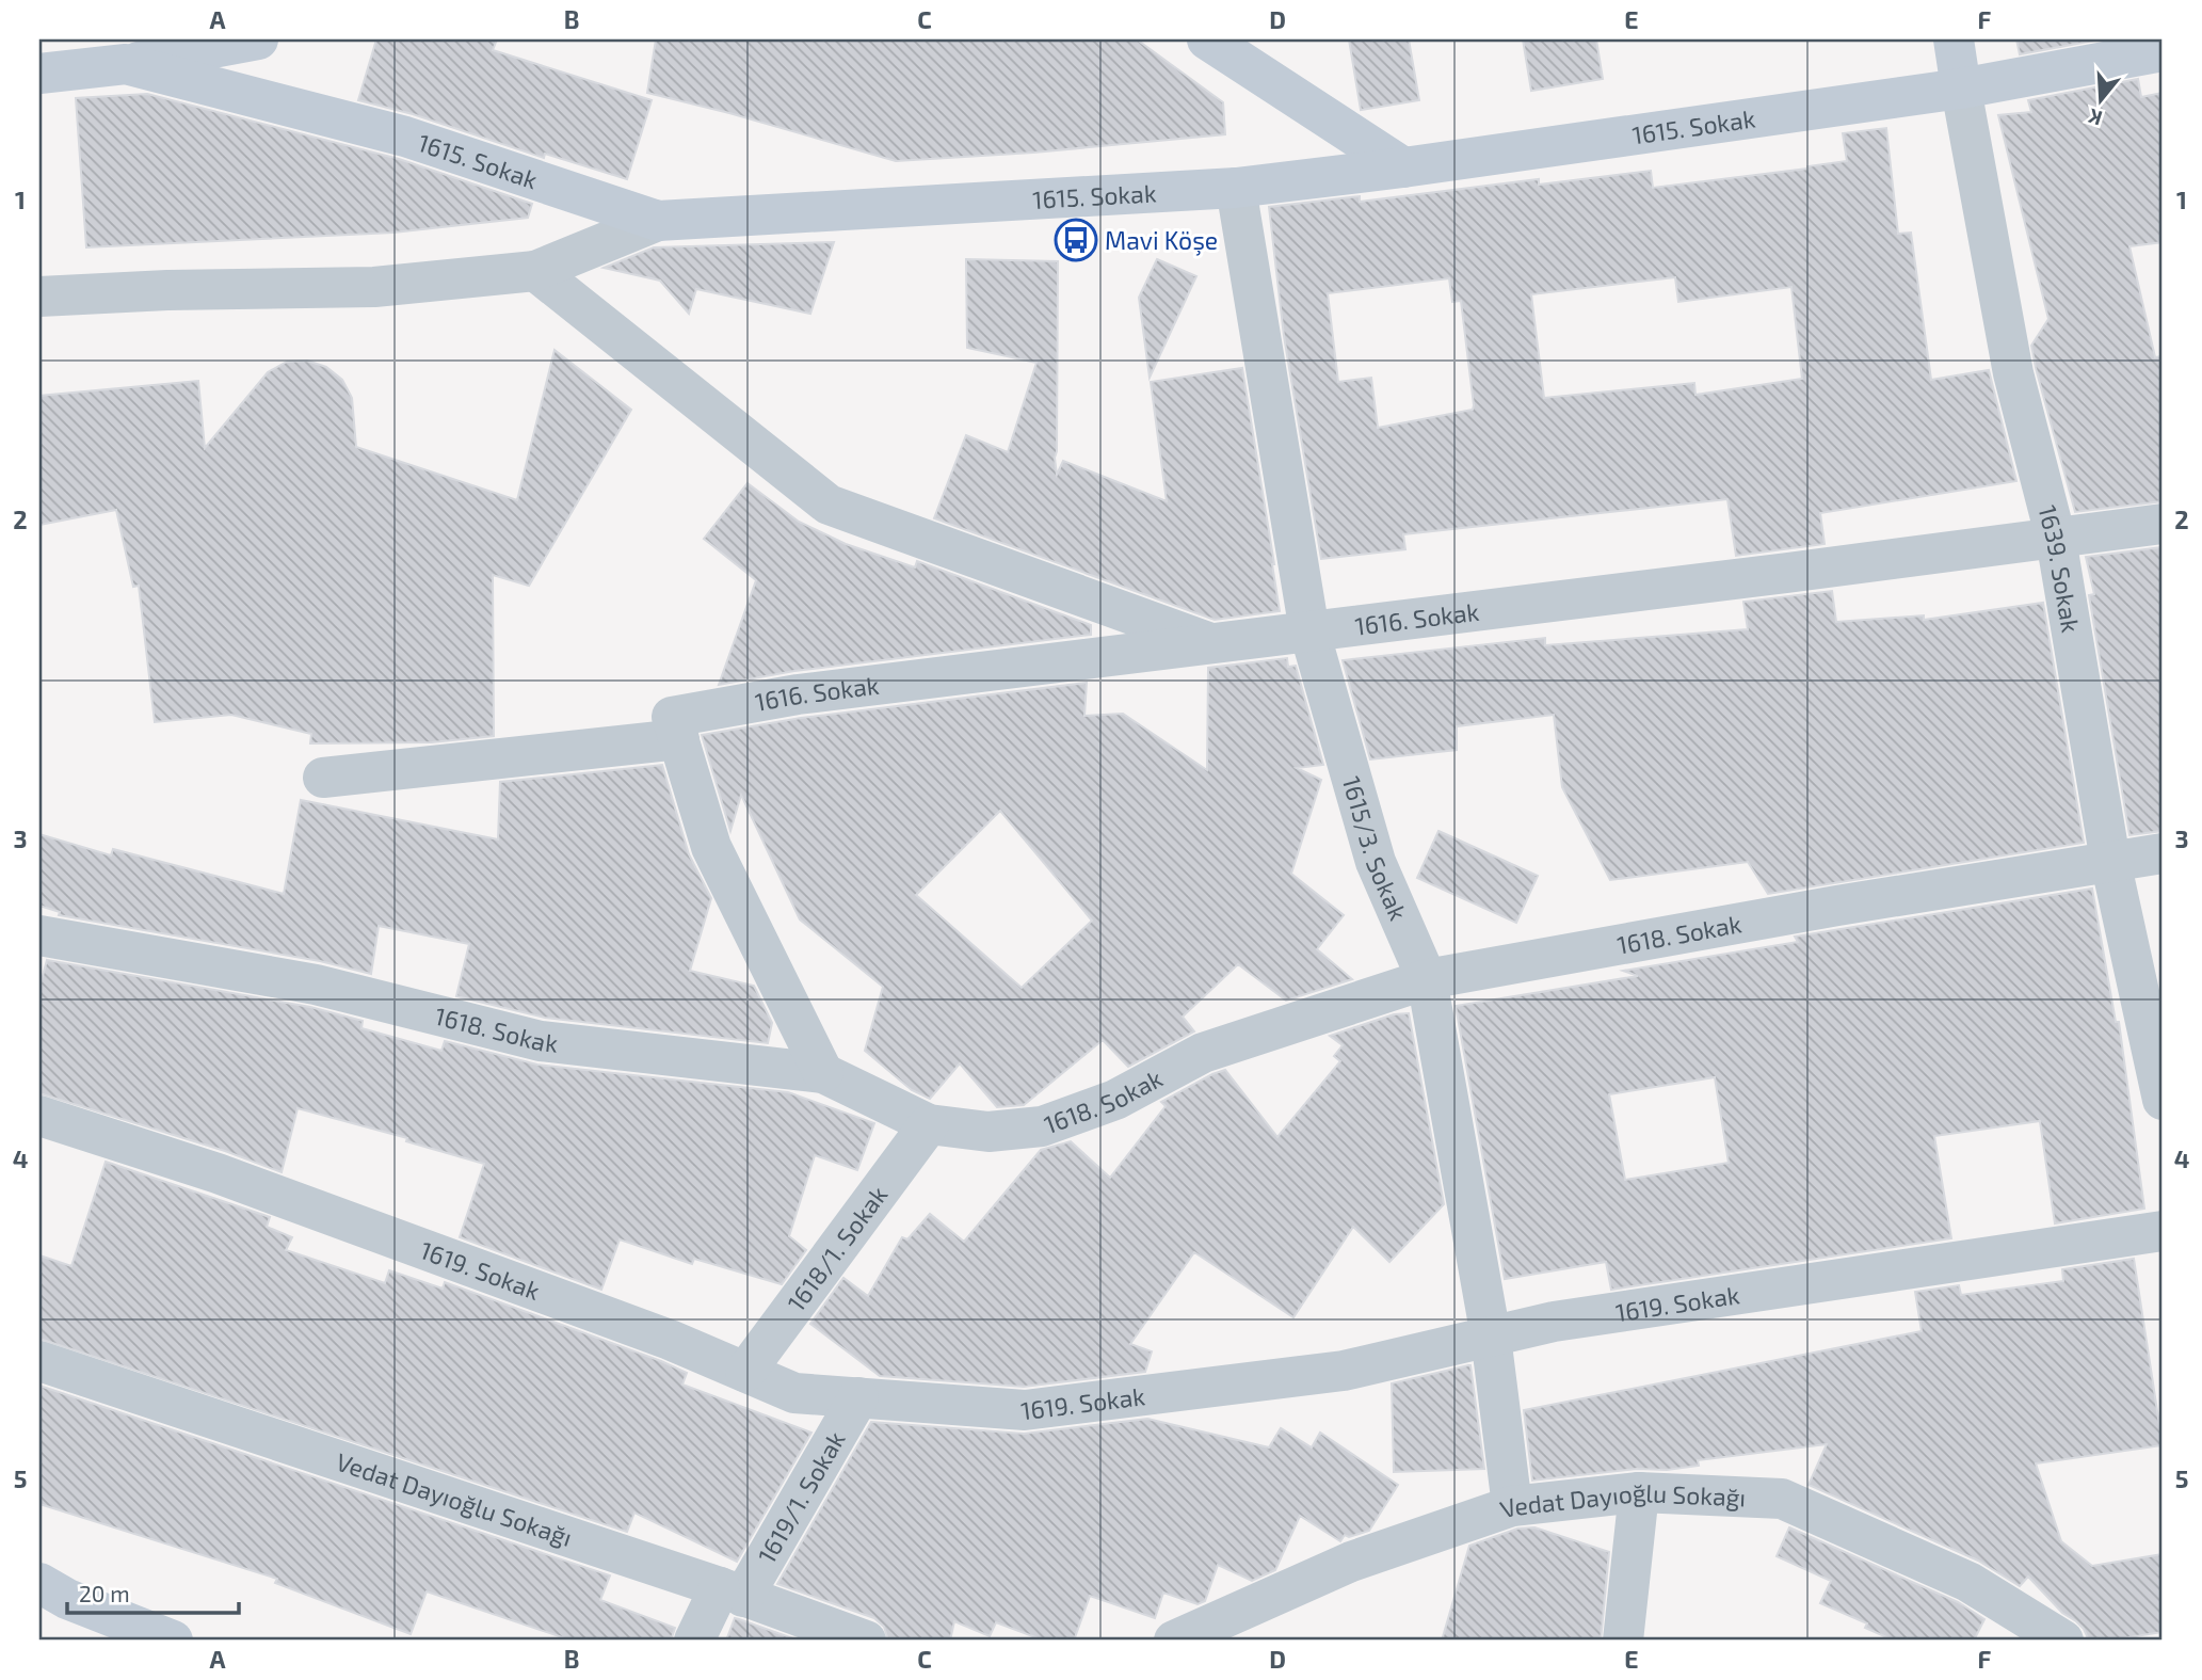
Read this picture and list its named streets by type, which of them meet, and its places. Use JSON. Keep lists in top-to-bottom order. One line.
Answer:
{"streets":{"main road":["1615. Sokak","1639. Sokak"],"street":["1616. Sokak","1615/3. Sokak","1618. Sokak","1618/1. Sokak","1619. Sokak","1619/1. Sokak","Vedat Dayıoğlu Sokağı"]},"crossings":[["1615. Sokak","1639. Sokak"],["1615. Sokak","1615/3. Sokak"],["1639. Sokak","1616. Sokak"],["1639. Sokak","1618. Sokak"],["1616. Sokak","1615/3. Sokak"],["1615/3. Sokak","1618. Sokak"],["1615/3. Sokak","1619. Sokak"],["1615/3. Sokak","Vedat Dayıoğlu Sokağı"],["1618. Sokak","1618/1. Sokak"],["1618/1. Sokak","1619. Sokak"],["1619. Sokak","1619/1. Sokak"],["1619/1. Sokak","Vedat Dayıoğlu Sokağı"]],"places":{"bus stop":["Mavi Köşe"]},"scale_bar":"20 m","north":"bottom","grid":{"columns":["A","B","C","D","E","F"],"rows":["1","2","3","4","5"]}}
